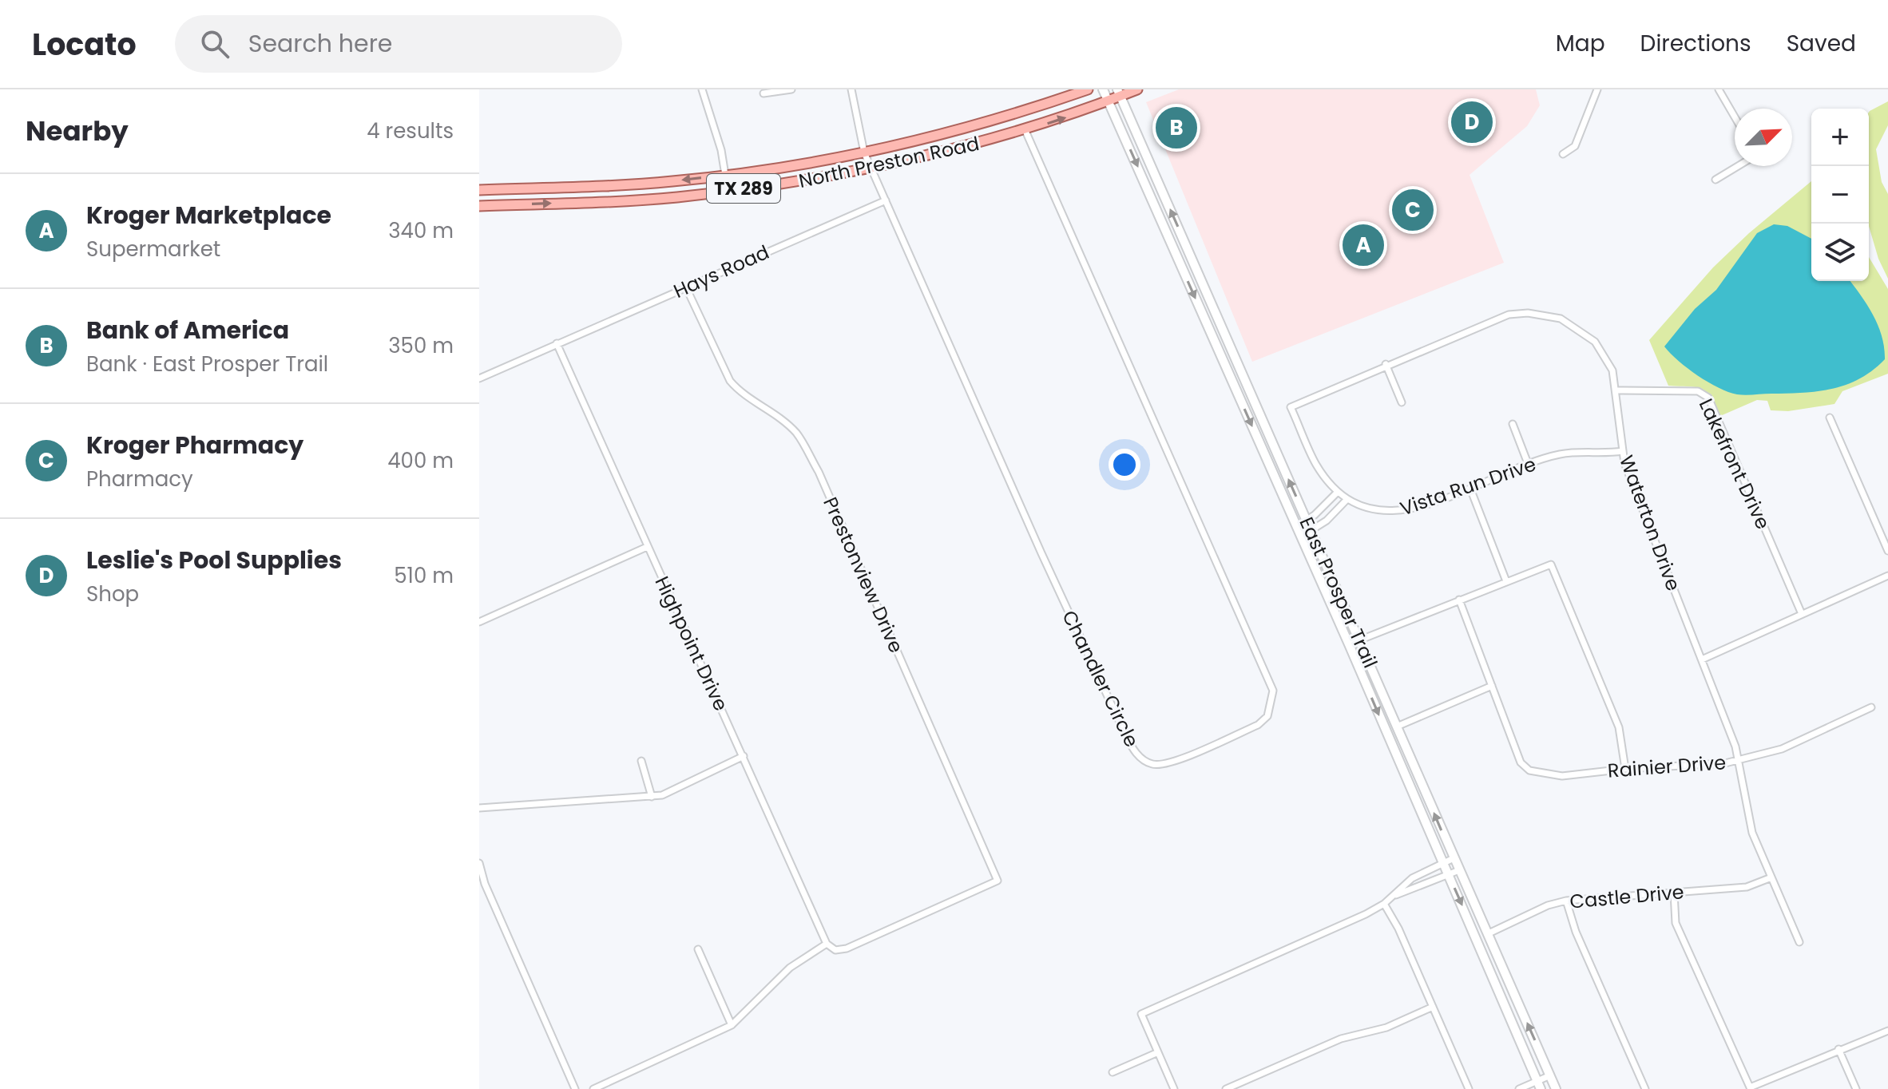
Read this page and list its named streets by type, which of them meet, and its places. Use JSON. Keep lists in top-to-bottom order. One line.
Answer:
{"streets":{"main road":["North Preston Road","TX 289","East Prosper Trail"],"street":["Hays Road","Lakefront Drive","Vista Run Drive","Waterton Drive","Prestonview Drive","Highpoint Drive","Chandler Circle","Rainier Drive","Castle Drive"]},"crossings":[["North Preston Road","East Prosper Trail"],["North Preston Road","Chandler Circle"],["Hays Road","Prestonview Drive"],["Hays Road","Highpoint Drive"],["Hays Road","Chandler Circle"],["Lakefront Drive","Waterton Drive"],["Vista Run Drive","Waterton Drive"],["Waterton Drive","Rainier Drive"],["Waterton Drive","Castle Drive"],["Prestonview Drive","Highpoint Drive"],["East Prosper Trail","Castle Drive"]],"north":"top right","page":{"header":"Locato","search":"Search here","nav":["Map","Directions","Saved"],"heading":["Nearby","4 results"],"pins":["D","B","C","A"],"map_buttons":["+","−"],"list":[{"mark":"A","name":"Kroger Marketplace","note":"Supermarket","value":"340 m"},{"mark":"B","name":"Bank of America","note":"Bank · East Prosper Trail","value":"350 m"},{"mark":"C","name":"Kroger Pharmacy","note":"Pharmacy","value":"400 m"},{"mark":"D","name":"Leslie's Pool Supplies","note":"Shop","value":"510 m"}]}}
